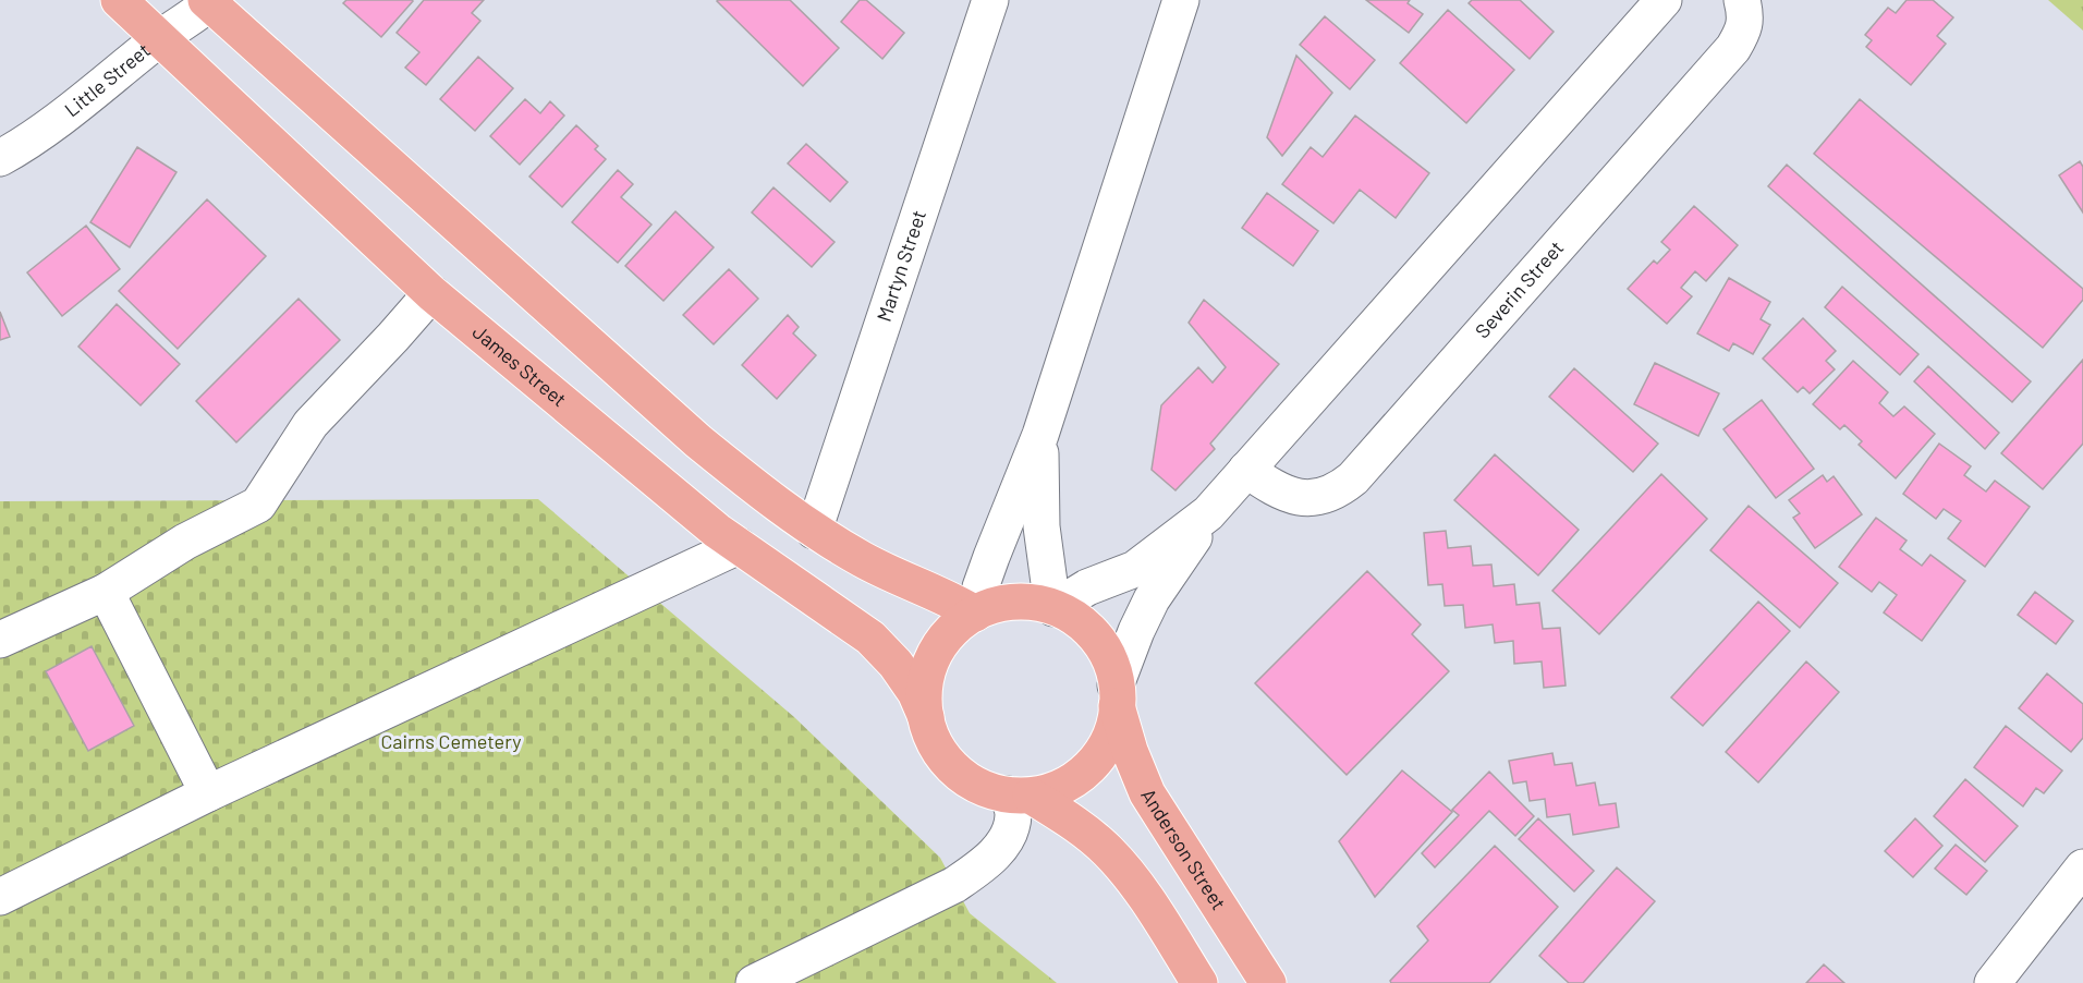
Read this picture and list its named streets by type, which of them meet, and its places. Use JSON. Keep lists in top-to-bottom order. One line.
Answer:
{"streets":{"main road":["James Street","Anderson Street"],"street":["Little Street","Martyn Street","Severin Street"]},"crossings":[["Little Street","James Street"],["James Street","Anderson Street"]],"parks":["Cairns Cemetery"]}
